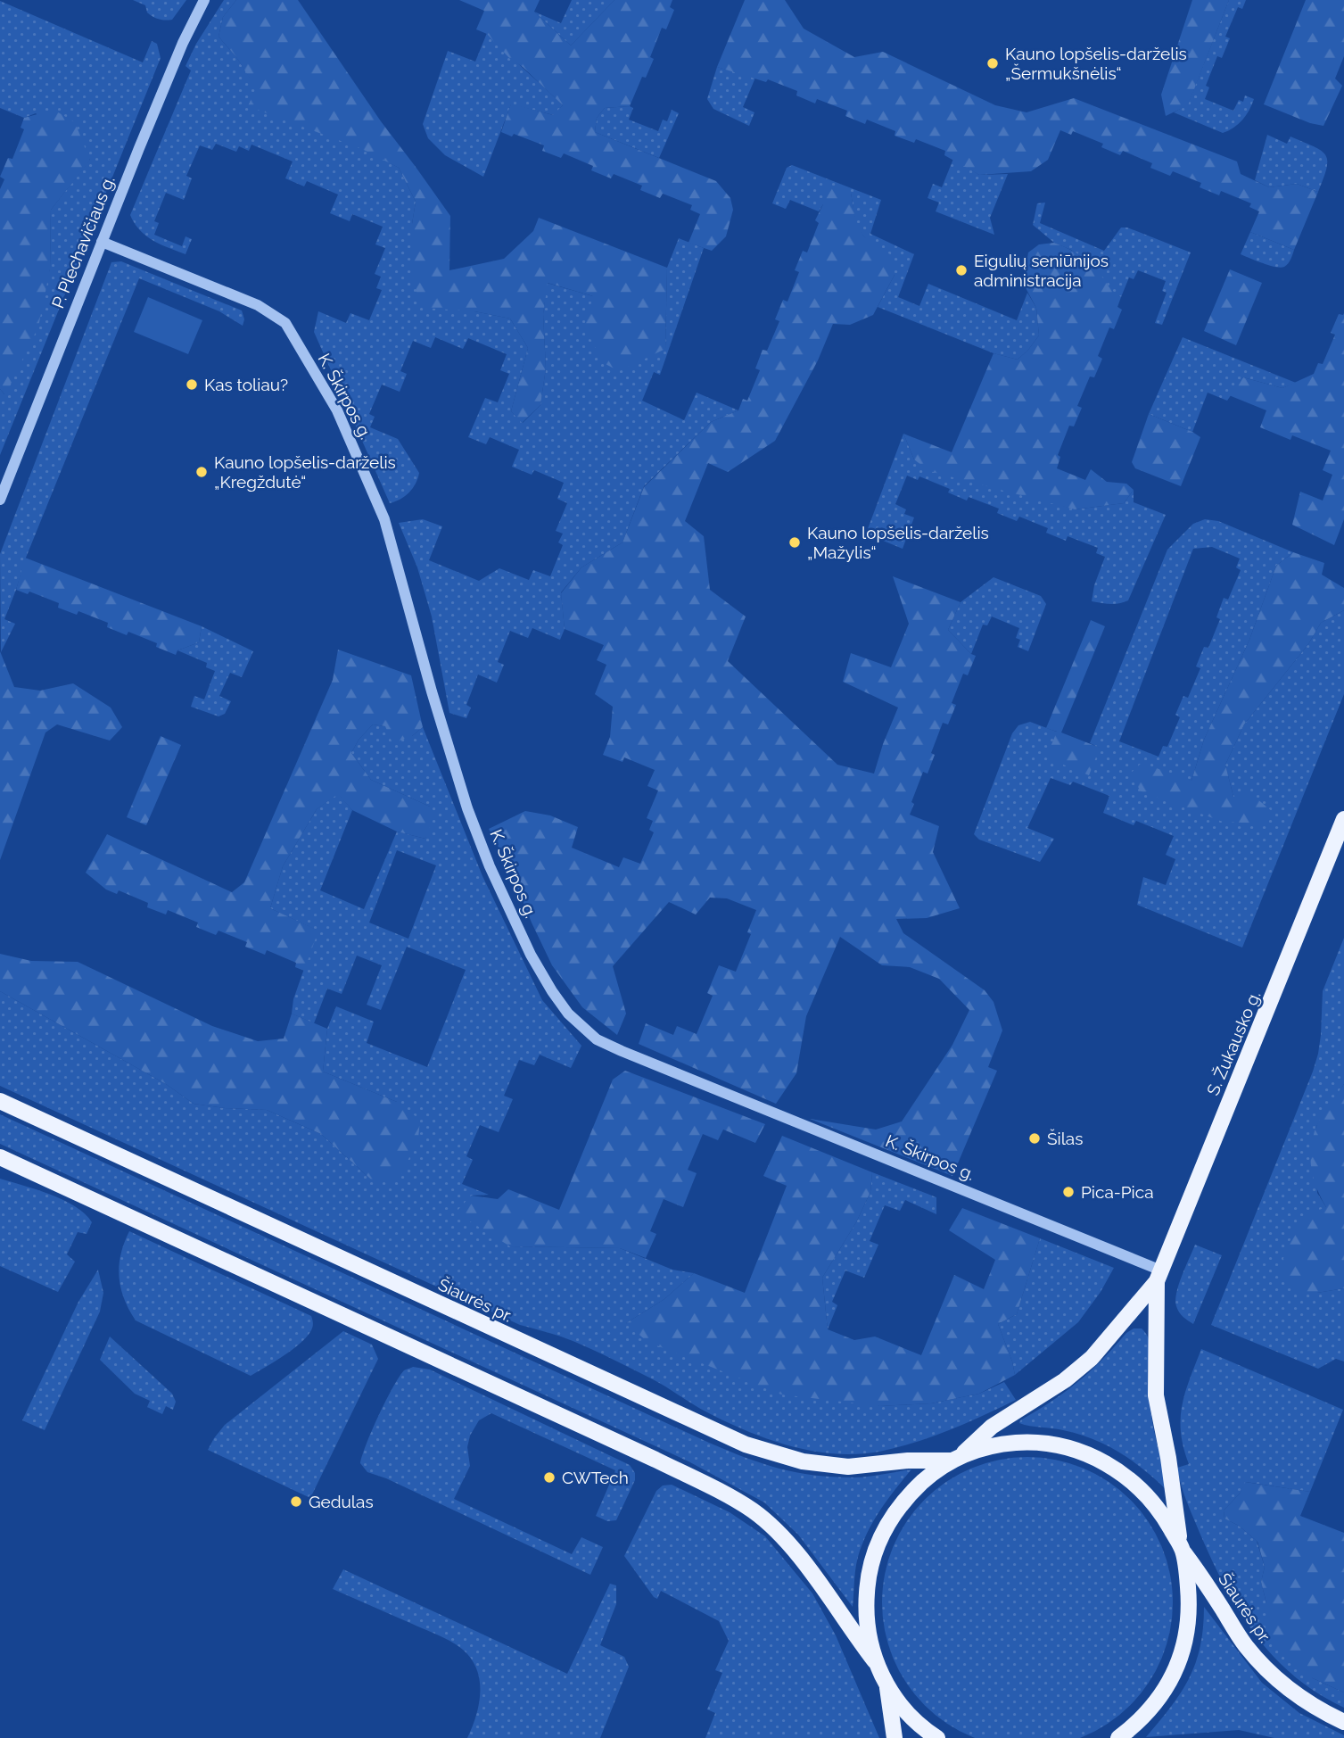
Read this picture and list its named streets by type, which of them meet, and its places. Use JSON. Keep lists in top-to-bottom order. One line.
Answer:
{"streets":{"main road":["S. Žukausko g.","Šiaurės pr."],"street":["P. Plechavičiaus g.","K. Škirpos g."]},"crossings":[["P. Plechavičiaus g.","K. Škirpos g."],["K. Škirpos g.","S. Žukausko g."],["S. Žukausko g.","Šiaurės pr."]],"places":["Kauno lopšelis-darželis „Šermukšnėlis“","Eigulių seniūnijos administracija","Kas toliau?","Kauno lopšelis-darželis „Kregždutė“","Kauno lopšelis-darželis „Mažylis“","Šilas","Pica-Pica","CWTech","Gedulas"]}
